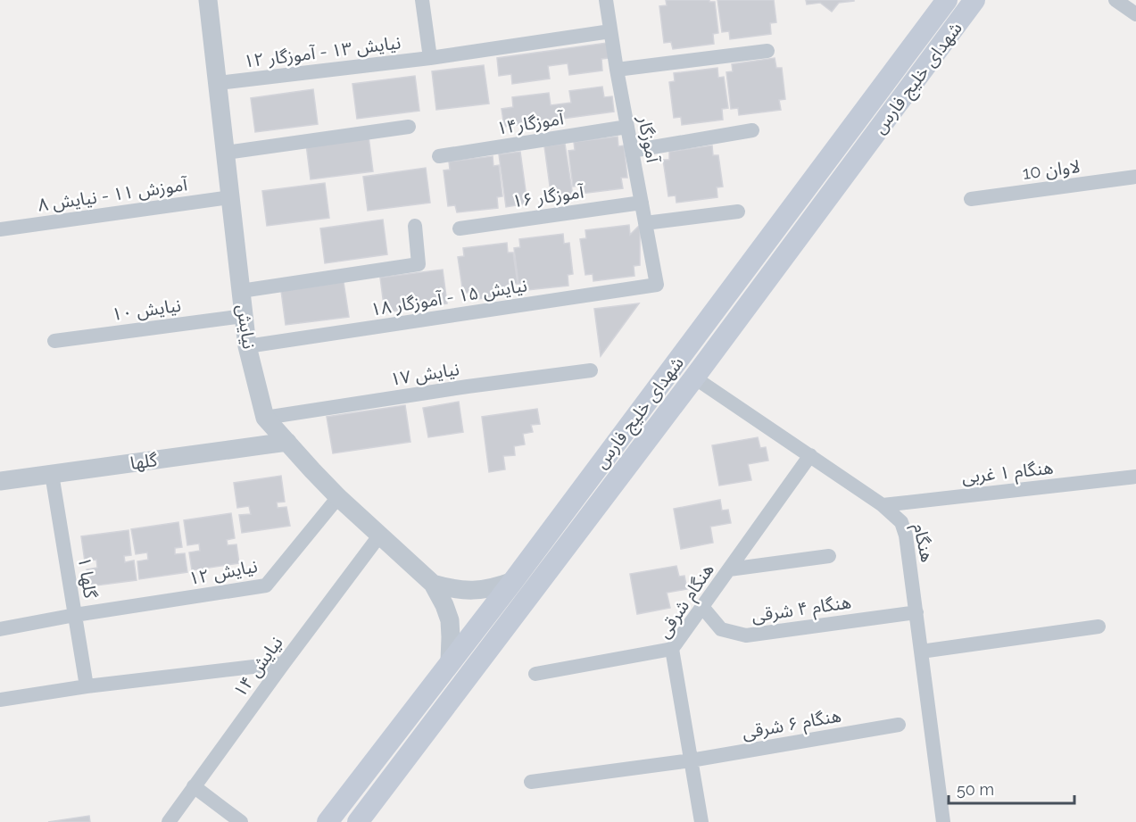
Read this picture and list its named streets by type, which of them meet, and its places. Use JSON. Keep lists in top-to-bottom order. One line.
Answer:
{"streets":{"main road":["شهدای خلیج فارس"],"street":["نیایش ۱۳ - آموزگار ۱۲","آموزگار۱۴","آموزگار","لاوان 10","آموزش ۱۱ - نیایش ۸","آموزگار ۱۶","نیایش ۱۵ - آموزگار ۱۸","نیایش ۱۰","نیایش","نیایش ۱۷","گلها","هنگام ۱ غربی","هنگام","نیایش ۱۲","گلها ۱","هنگام شرقی","هنگام ۴ شرقی","نیایش ۱۴","هنگام ۶ شرقی"]},"crossings":[["نیایش ۱۳ - آموزگار ۱۲","آموزگار"],["نیایش ۱۳ - آموزگار ۱۲","نیایش"],["شهدای خلیج فارس","نیایش"],["شهدای خلیج فارس","هنگام"],["آموزگار۱۴","آموزگار"],["آموزگار","آموزگار ۱۶"],["آموزگار","نیایش ۱۵ - آموزگار ۱۸"],["آموزش ۱۱ - نیایش ۸","نیایش"],["نیایش ۱۵ - آموزگار ۱۸","نیایش"],["نیایش ۱۰","نیایش"],["نیایش","نیایش ۱۷"],["نیایش","گلها"],["نیایش","نیایش ۱۲"],["نیایش","نیایش ۱۴"],["گلها","گلها ۱"],["هنگام ۱ غربی","هنگام"],["هنگام","هنگام شرقی"],["هنگام","هنگام ۴ شرقی"],["نیایش ۱۲","گلها ۱"],["هنگام شرقی","هنگام ۴ شرقی"],["هنگام شرقی","هنگام ۶ شرقی"]],"scale_bar":"50 m"}
